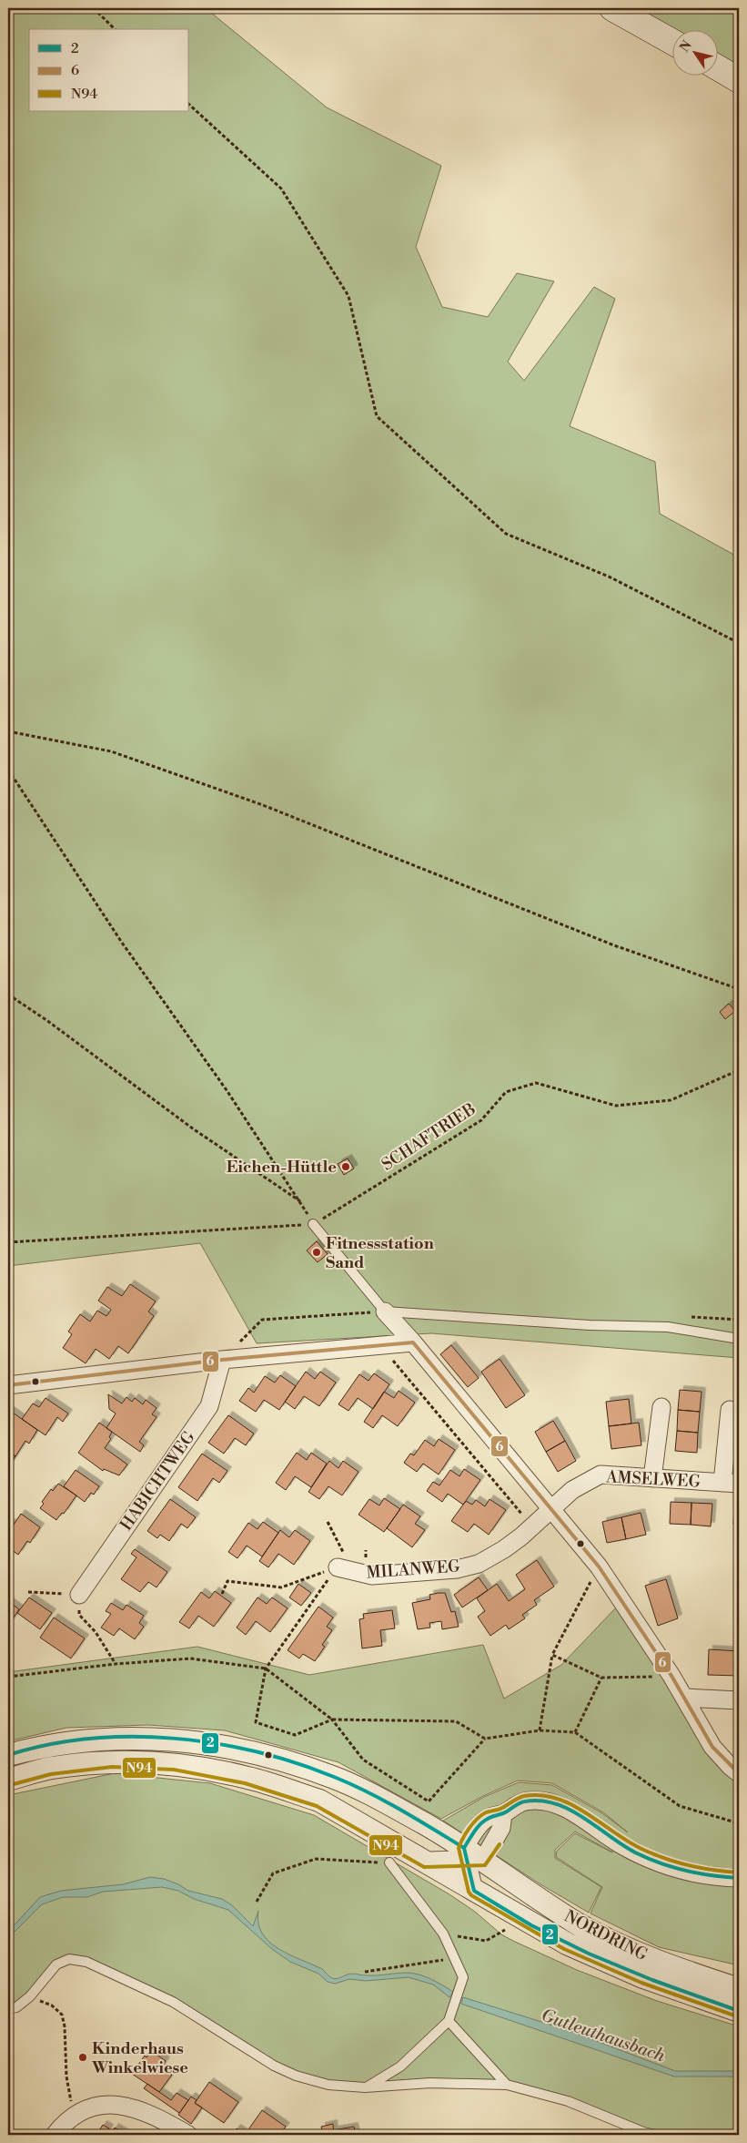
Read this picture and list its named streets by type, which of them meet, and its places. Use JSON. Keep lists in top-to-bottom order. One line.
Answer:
{"streets":{"street":["AMSELWEG","HABICHTWEG","MILANWEG","NORDRING"],"path":["SCHAFTRIEB"]},"crossings":[["AMSELWEG","MILANWEG"]],"water":["Gutleuthausbach"],"places":["Eichen-Hüttle","Fitnessstation Sand","Kinderhaus Winkelwiese"],"lines":["transit line 6","transit line 2","transit line N94"],"legend":["2","6","N94"],"north":"top left"}
